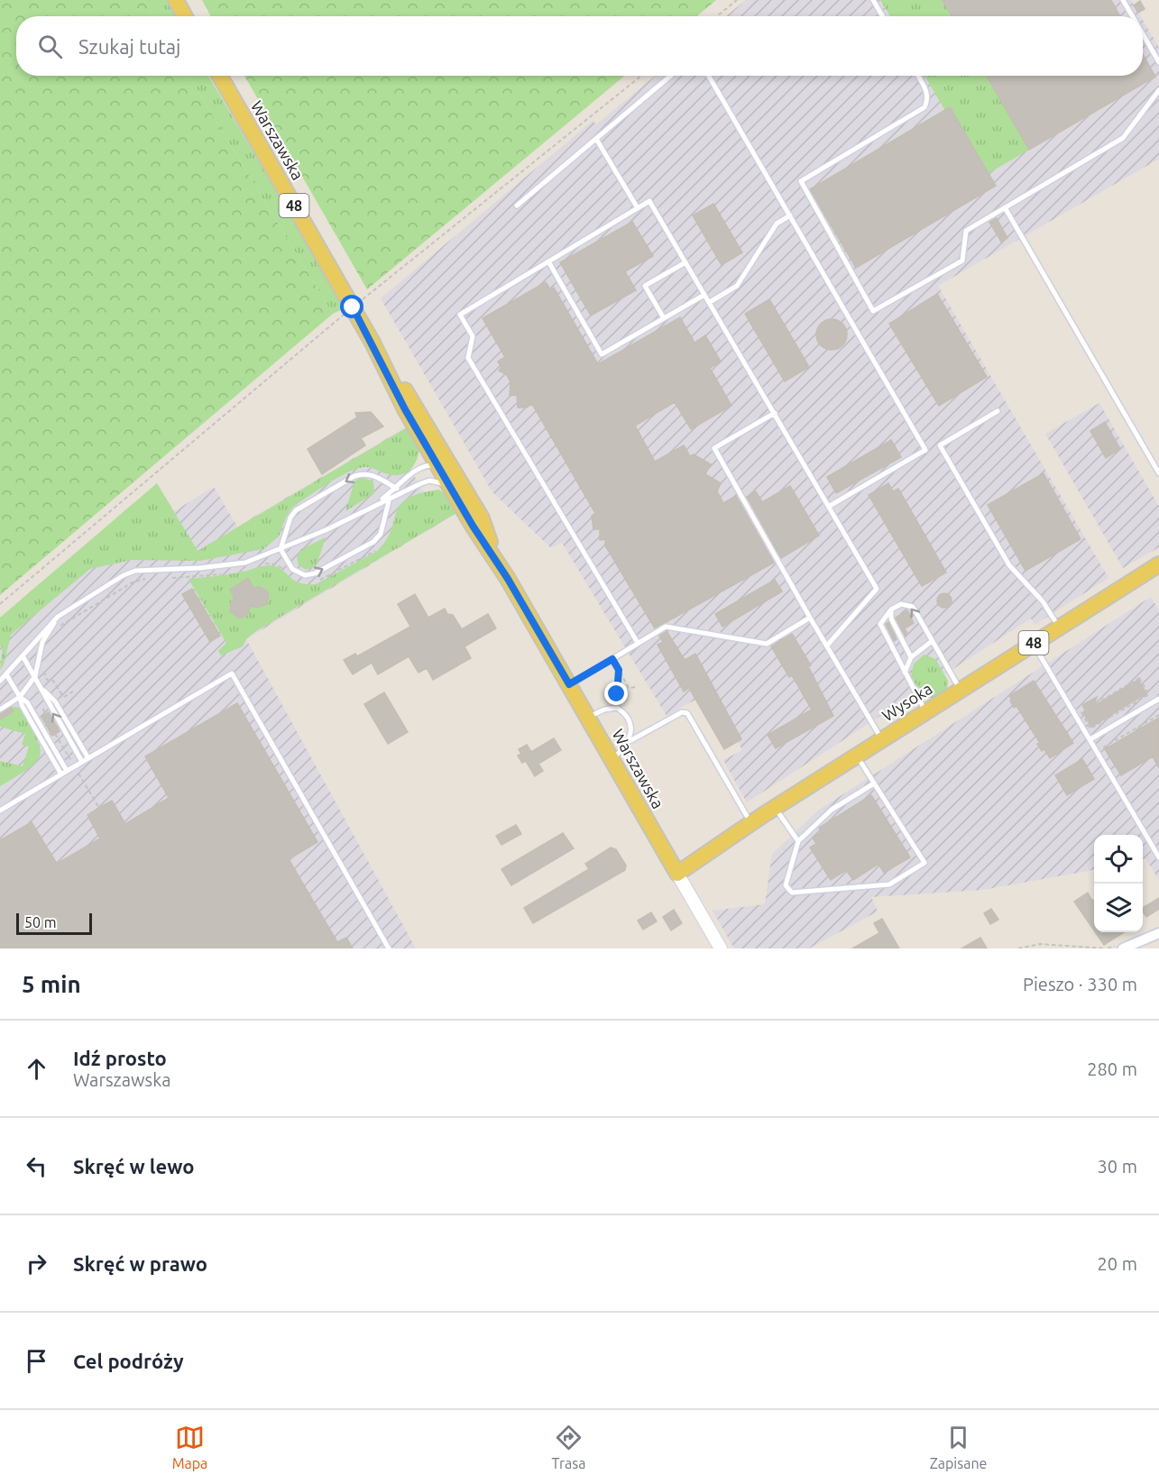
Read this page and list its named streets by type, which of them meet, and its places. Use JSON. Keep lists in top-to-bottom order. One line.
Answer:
{"streets":{"main road":["Warszawska","48","Wysoka"]},"crossings":[["Warszawska","Wysoka"]],"scale_bar":"50 m","page":{"search":"Szukaj tutaj","scale":"50 m","heading":["5 min","Pieszo · 330 m"],"list":[["Idź prosto","Warszawska","280 m"],["Skręć w lewo","30 m"],["Skręć w prawo","20 m"],"Cel podróży"],"nav":["Mapa","Trasa","Zapisane"]}}
